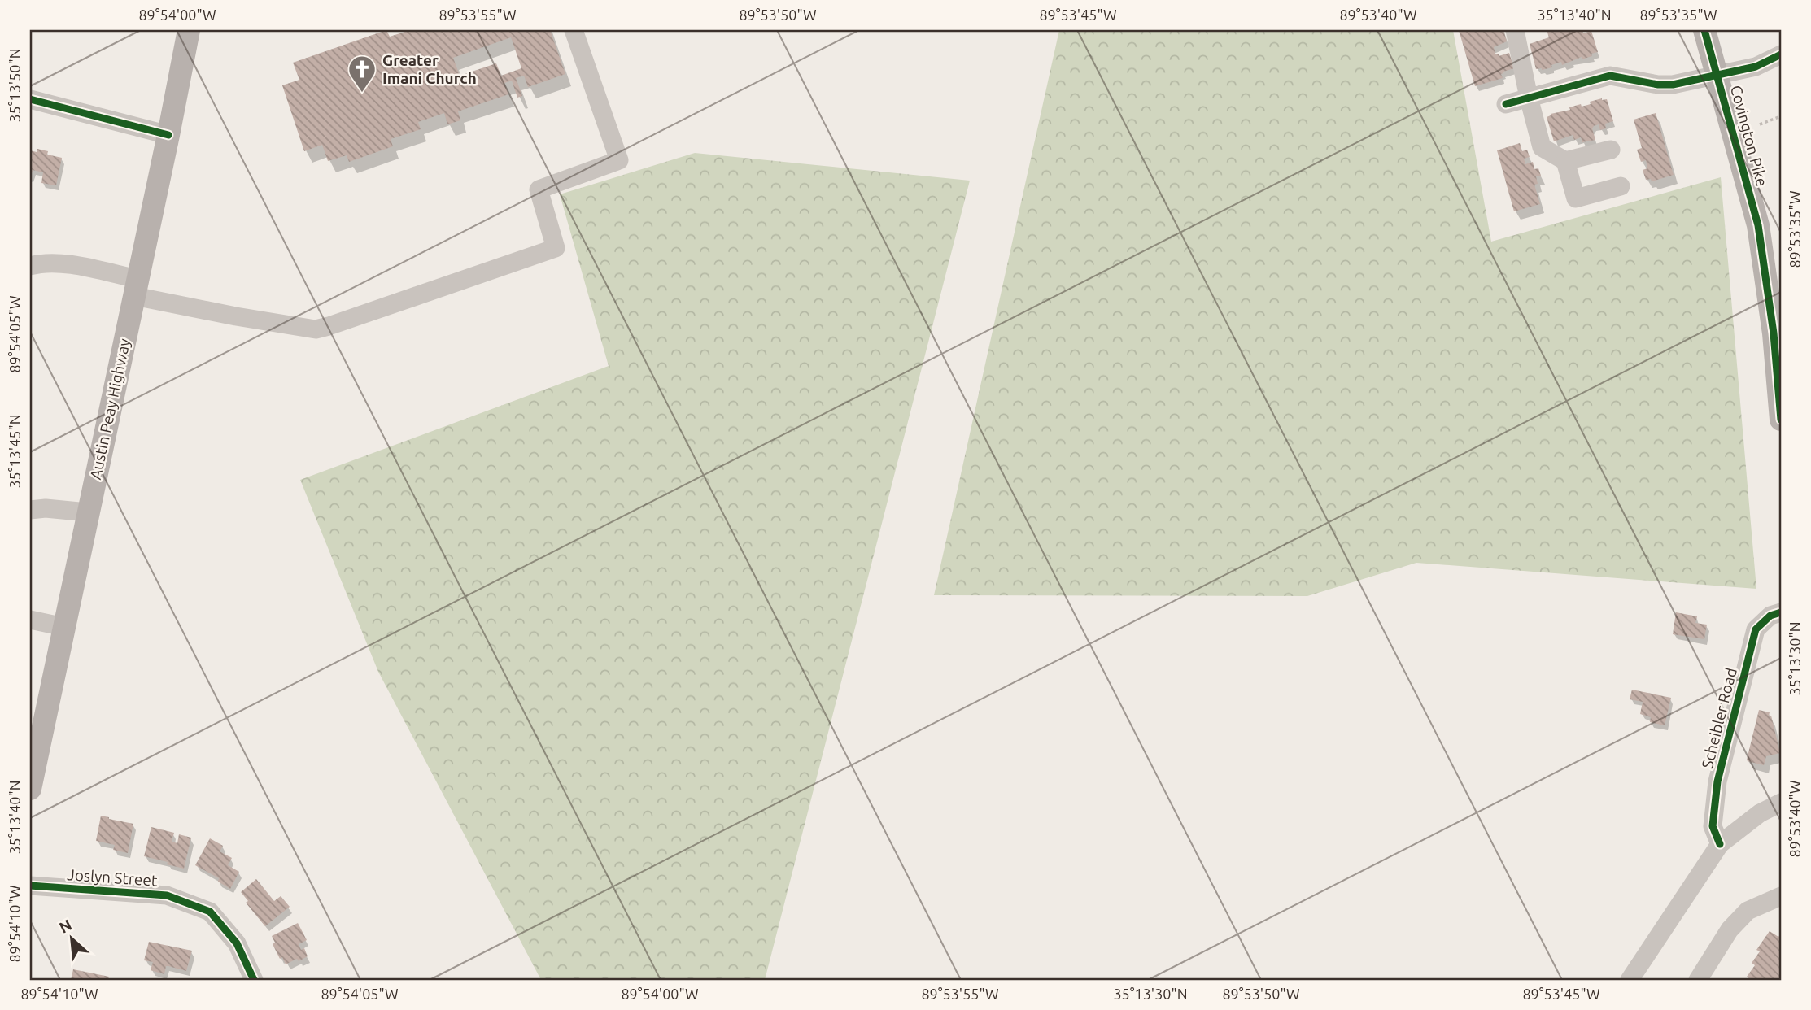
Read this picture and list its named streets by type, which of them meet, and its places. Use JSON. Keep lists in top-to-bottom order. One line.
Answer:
{"streets":{"main road":["Covington Pike","Austin Peay Highway"],"street":["Scheibler Road","Joslyn Street"]},"places":{"church":["Greater Imani Church"]},"north":"top left","coordinates":["89°54'00\"W","89°53'55\"W","89°53'50\"W","89°53'45\"W","89°53'40\"W","35°13'40\"N","89°53'35\"W","35°13'50\"N","89°54'05\"W","35°13'45\"N","35°13'30\"N","89°54'10\"W"]}
